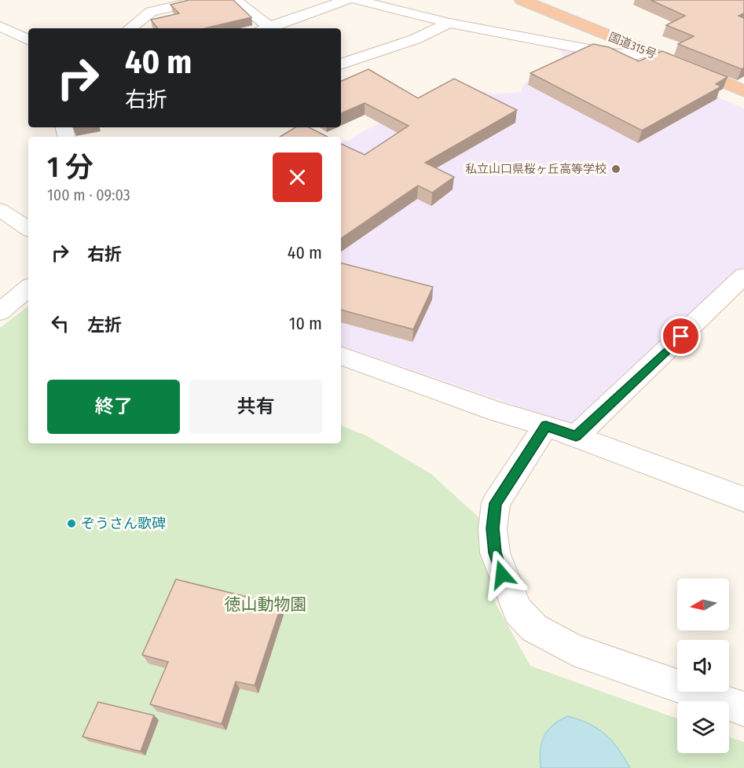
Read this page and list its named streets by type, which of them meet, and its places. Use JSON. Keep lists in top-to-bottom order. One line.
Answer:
{"streets":{"highway":["国道315号"]},"parks":["徳山動物園"],"places":["私立山口県桜ヶ丘高等学校","ぞうさん歌碑"],"north":"left","page":{"turn":["40 m","右折"],"heading":["1 分","100 m · 09:03"],"list":[{"name":"右折","value":"40 m"},{"name":"左折","value":"10 m"}],"buttons":["終了","共有"]}}
